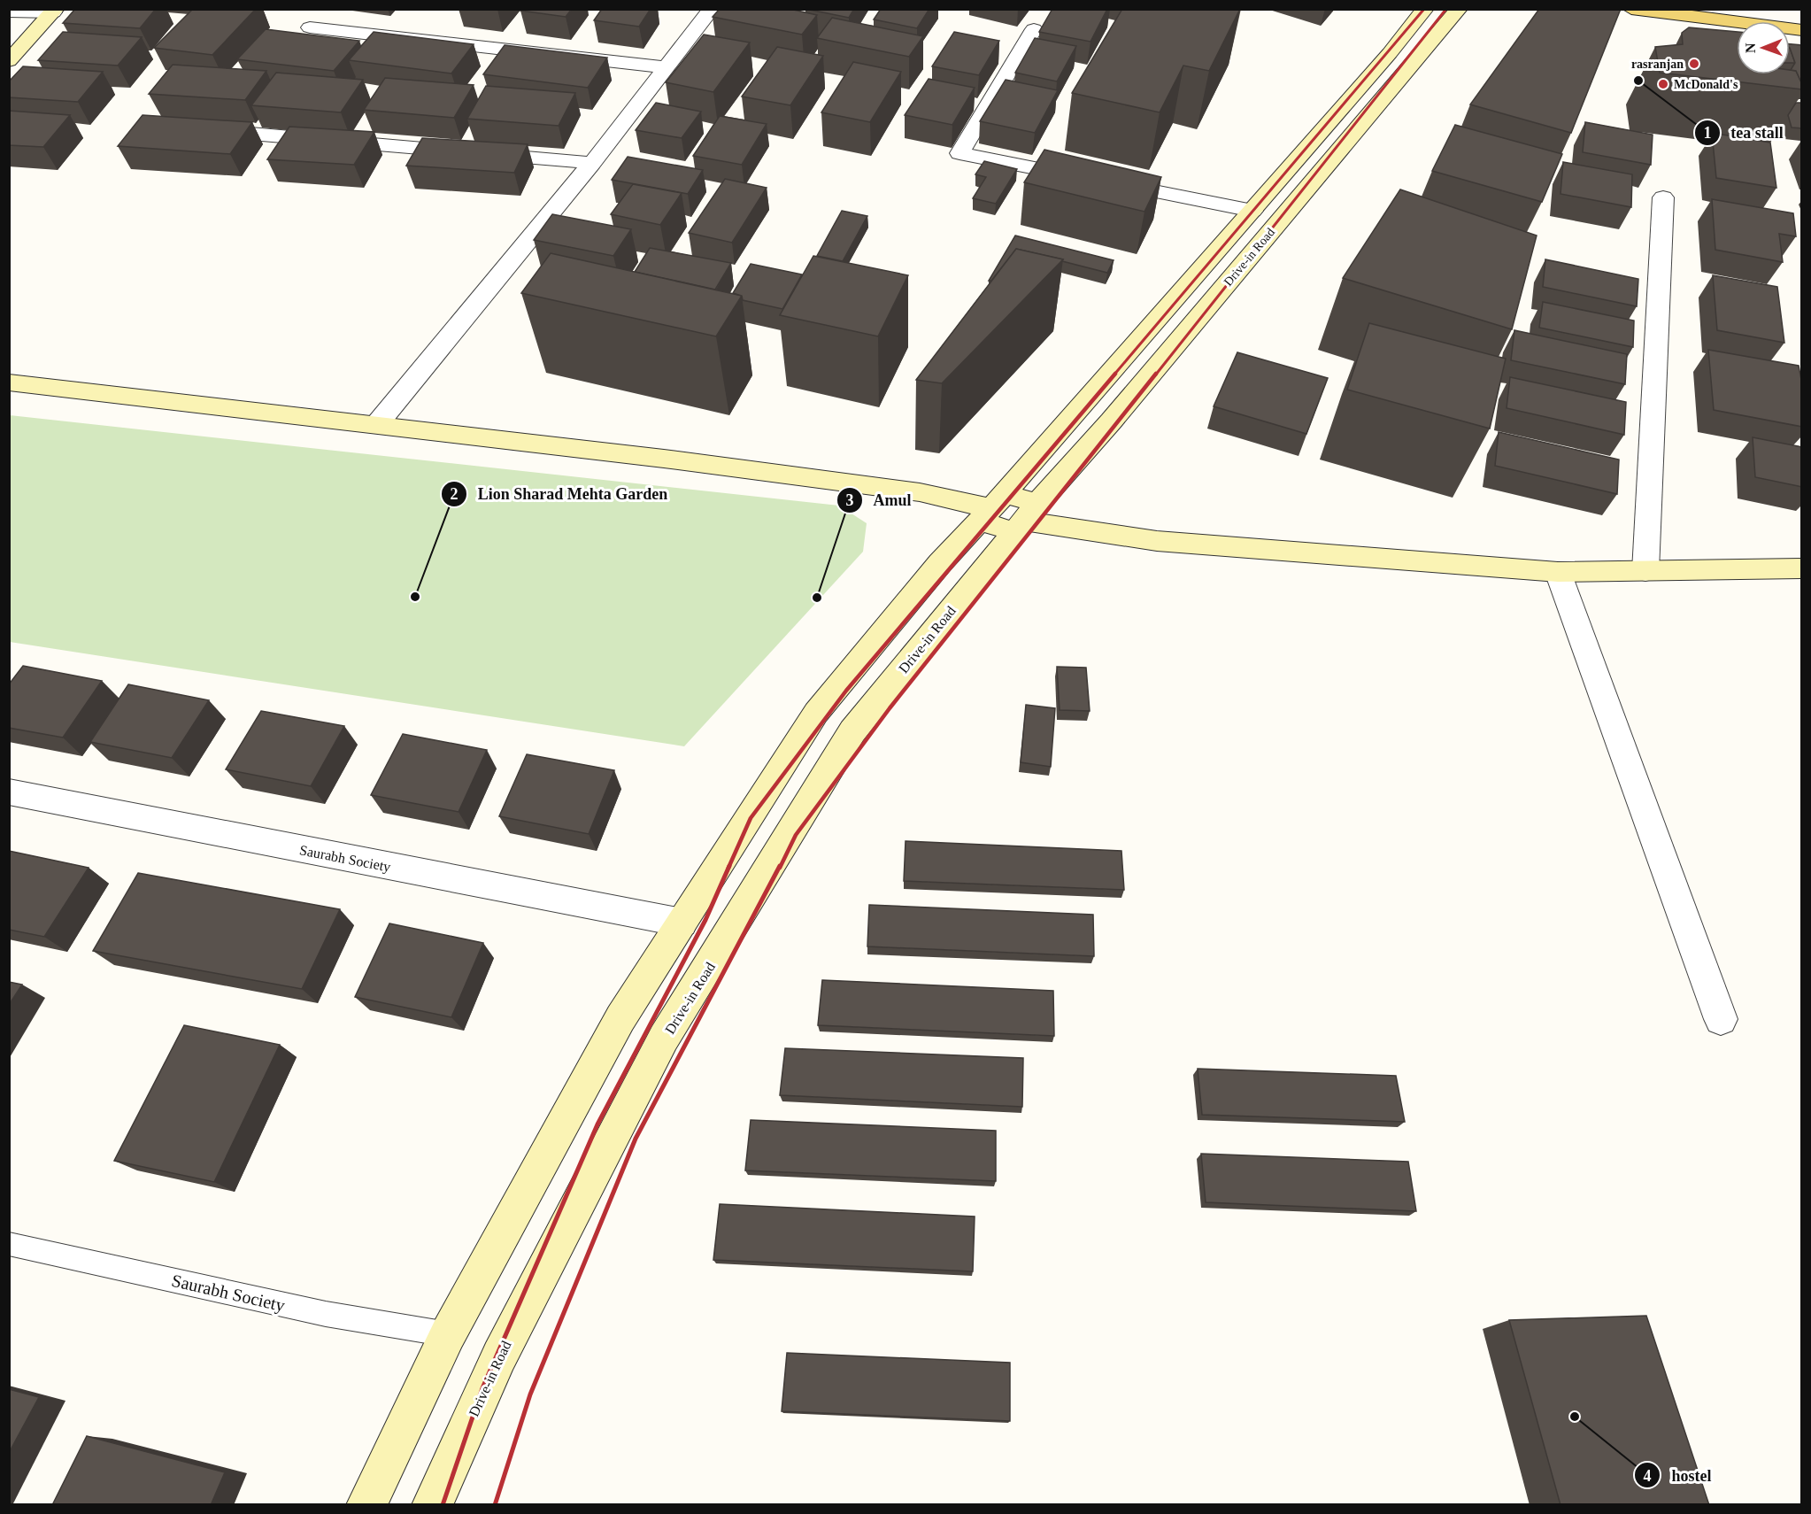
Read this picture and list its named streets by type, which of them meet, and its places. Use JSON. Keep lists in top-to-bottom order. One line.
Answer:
{"streets":{"main road":["Drive-in Road"],"street":["Saurabh Society"]},"places":["rasranjan","tea stall","McDonald's","Lion Sharad Mehta Garden","Amul","hostel"],"north":"left"}
